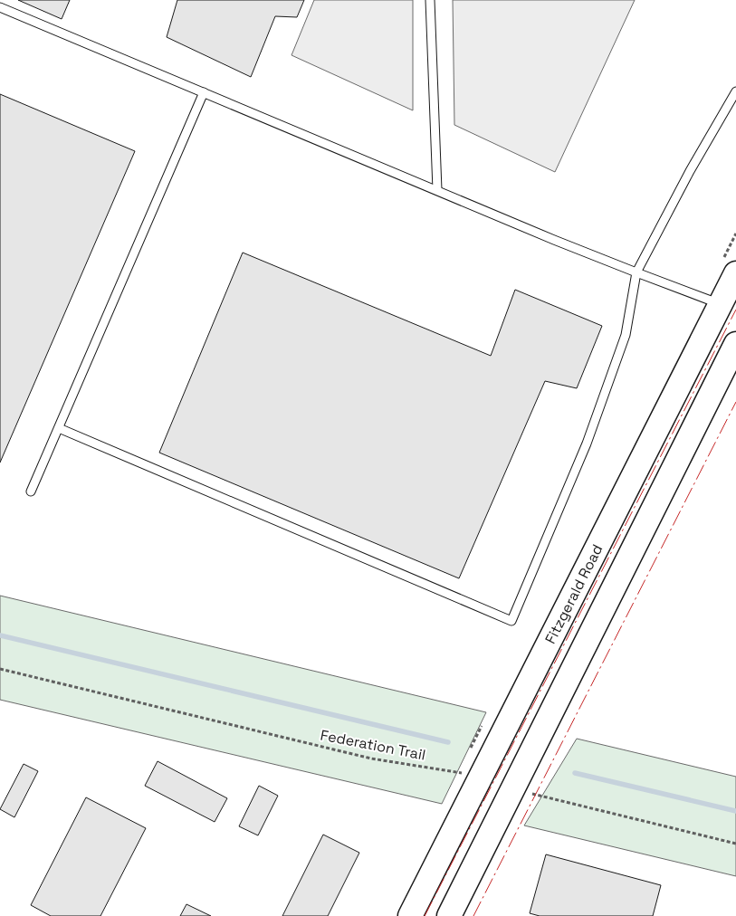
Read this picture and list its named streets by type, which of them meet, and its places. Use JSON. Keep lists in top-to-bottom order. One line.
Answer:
{"streets":{"main road":["Fitzgerald Road"],"path":["Federation Trail"]},"crossings":[["Fitzgerald Road","Federation Trail"]]}
